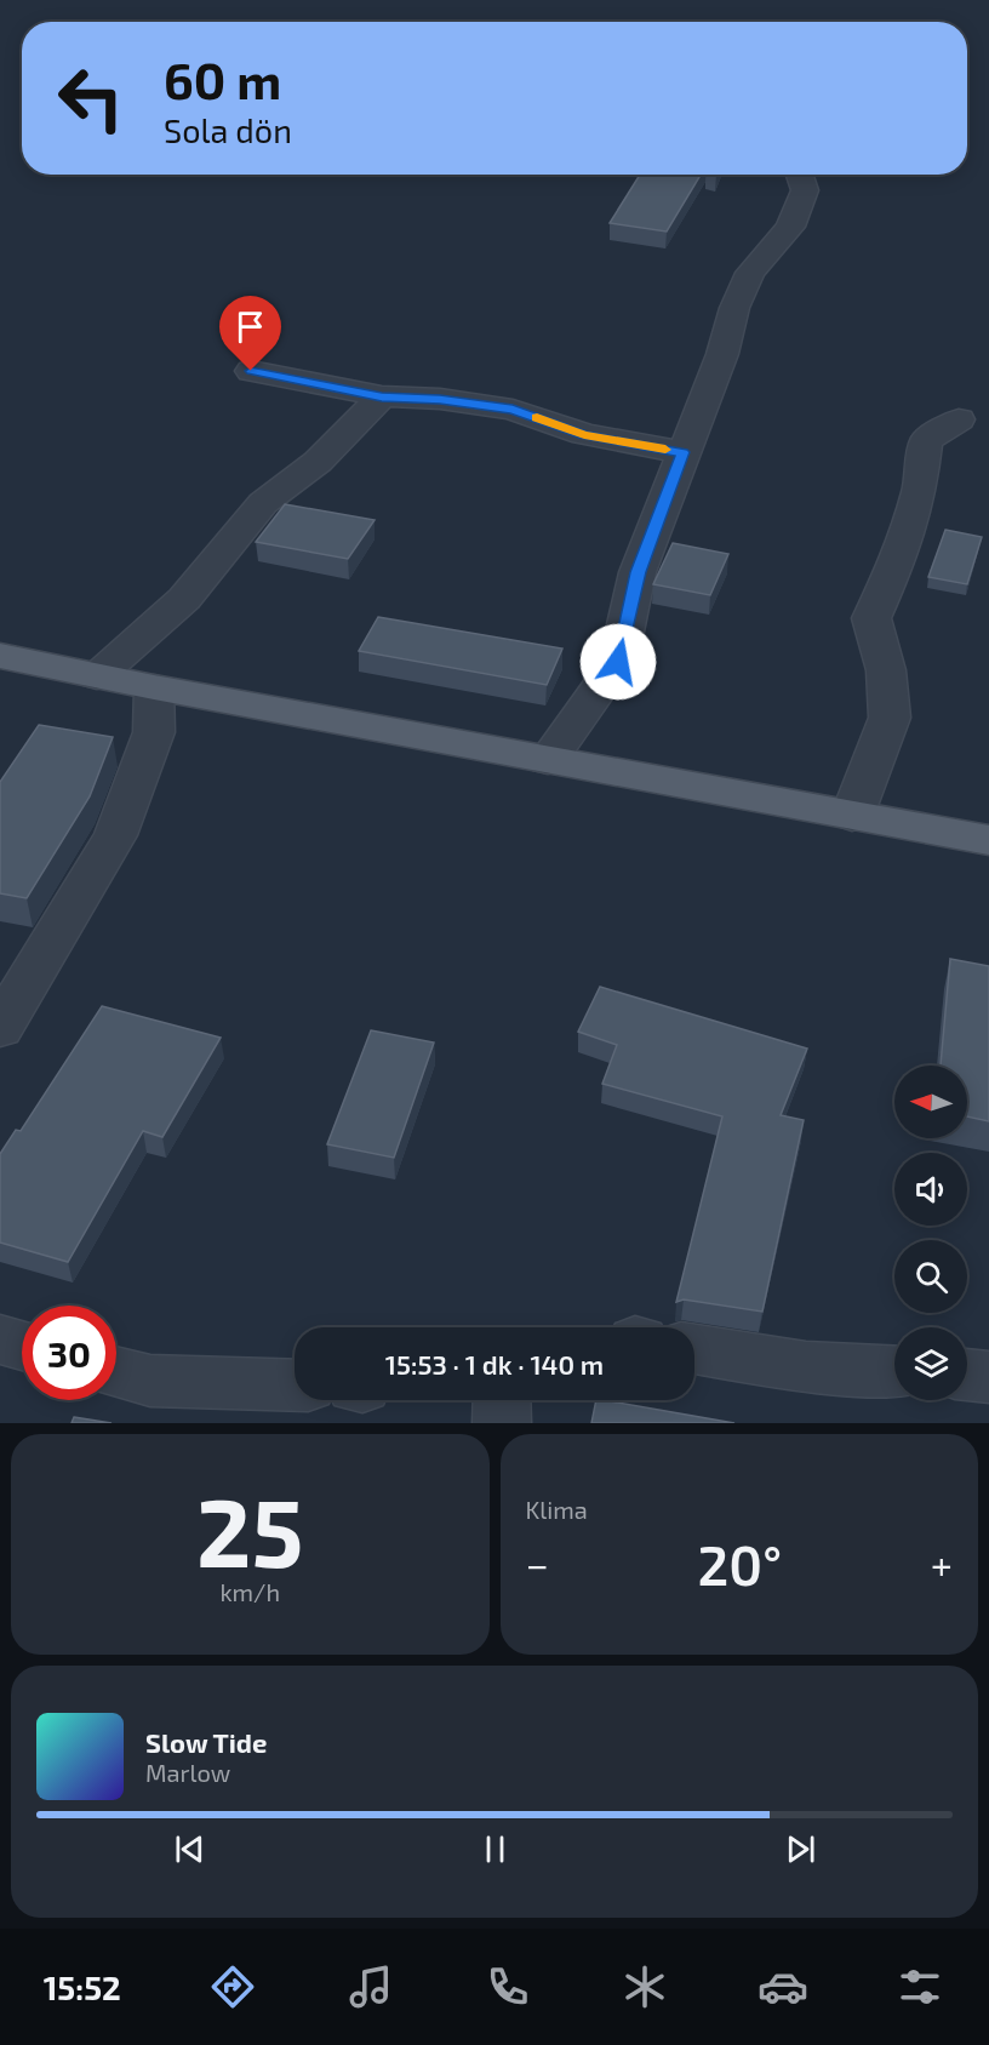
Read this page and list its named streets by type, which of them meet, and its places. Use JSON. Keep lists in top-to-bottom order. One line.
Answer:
{"north":"left","page":{"turn":["60 m","Sola dön"],"limit":"30","trip":"15:53 · 1 dk · 140 m","tile":[["25","km/h"],"Klima"],"heat":["−","20°","+"],"song":["Slow Tide","Marlow"],"tabs":"15:52"}}
